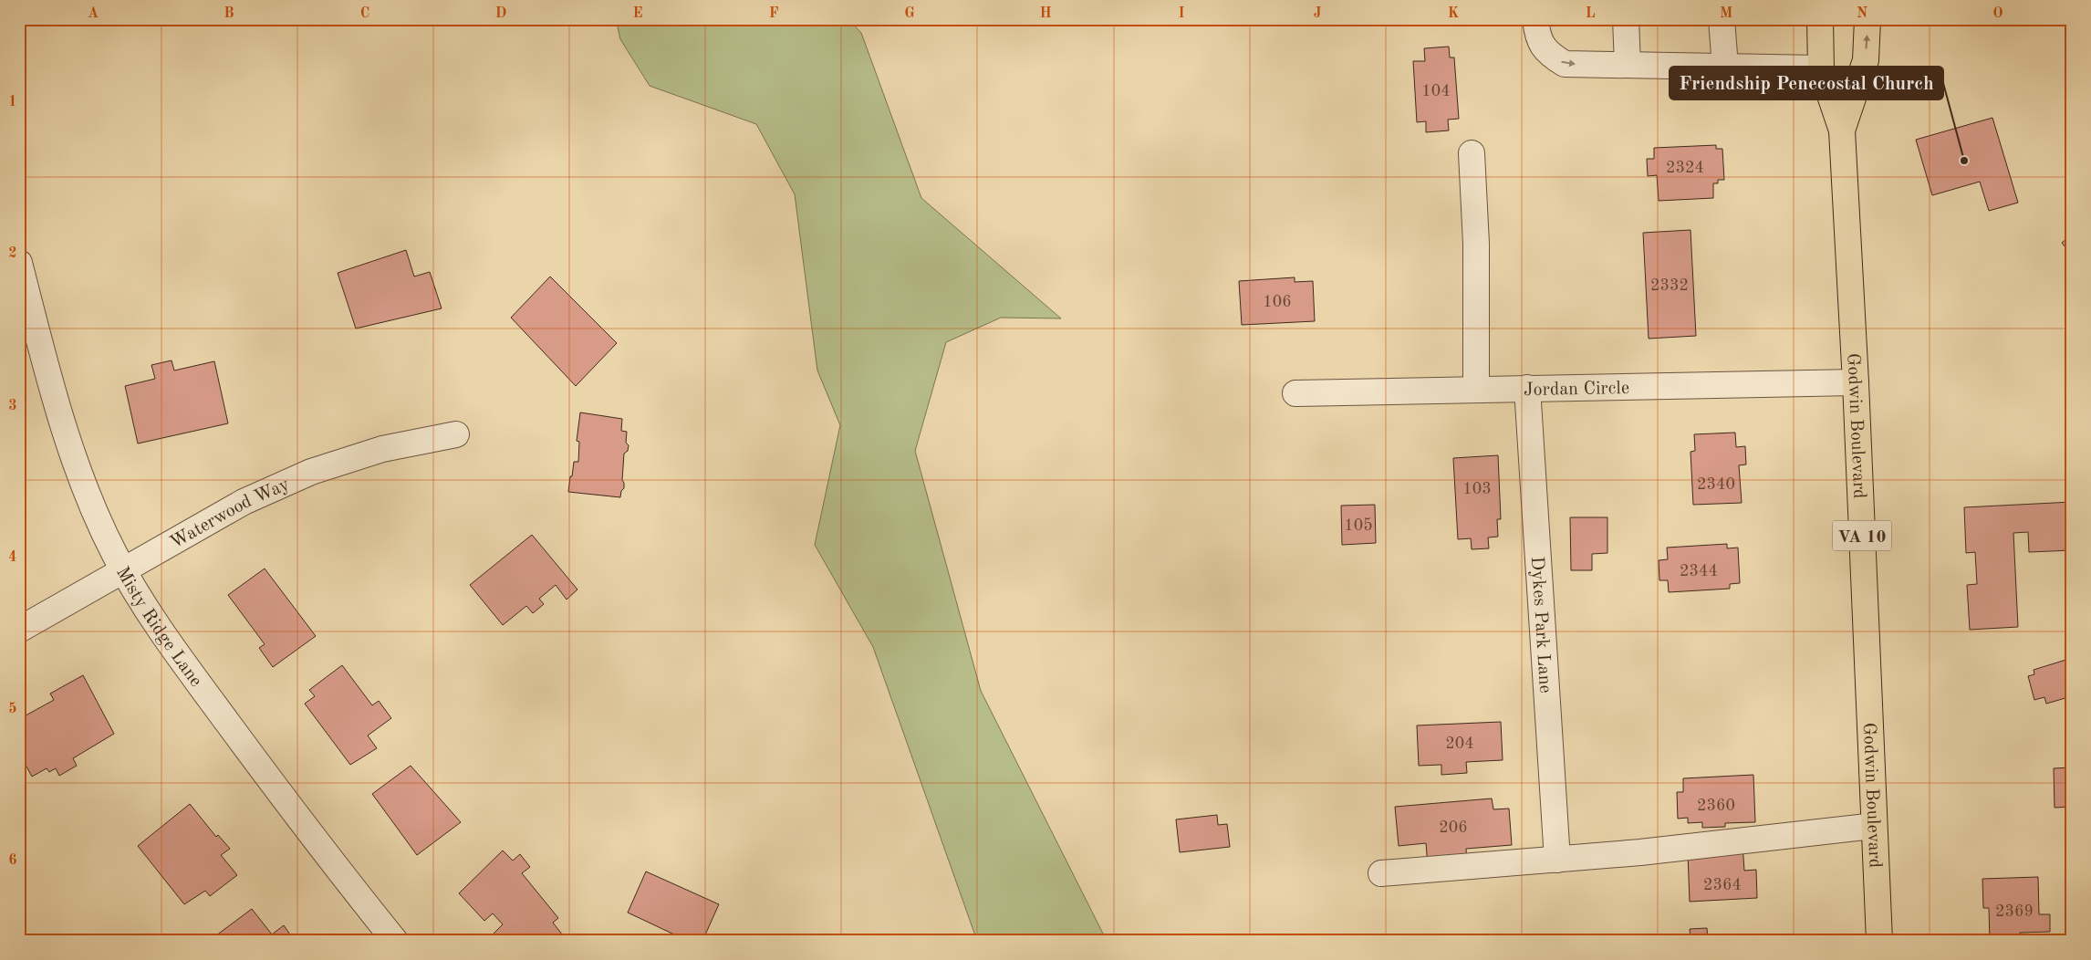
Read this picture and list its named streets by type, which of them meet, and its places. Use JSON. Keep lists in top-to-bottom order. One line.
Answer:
{"streets":{"main road":["Godwin Boulevard","VA 10"],"street":["Jordan Circle","Waterwood Way","Dykes Park Lane","Misty Ridge Lane"]},"crossings":[["Jordan Circle","Godwin Boulevard"],["Jordan Circle","Dykes Park Lane"],["Godwin Boulevard","VA 10"],["Waterwood Way","Misty Ridge Lane"]],"places":["Friendship Penecostal Church"],"house_numbers":["104","2324","2332","106","2340","103","105","2344","204","2360","206","2364","2369"],"grid":{"columns":["A","B","C","D","E","F","G","H","I","J","K","L","M","N","O"],"rows":["1","2","3","4","5","6"]}}
